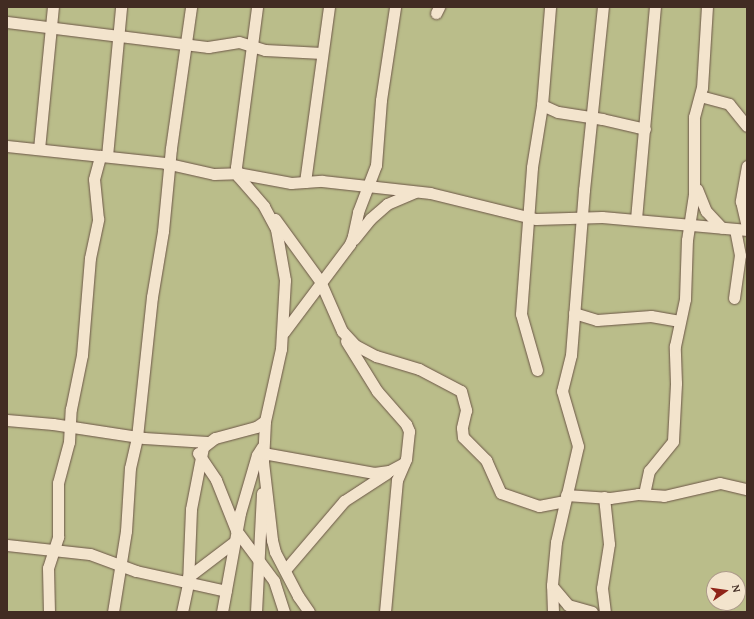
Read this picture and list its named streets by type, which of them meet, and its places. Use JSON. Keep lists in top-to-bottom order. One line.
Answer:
{"north":"right"}
